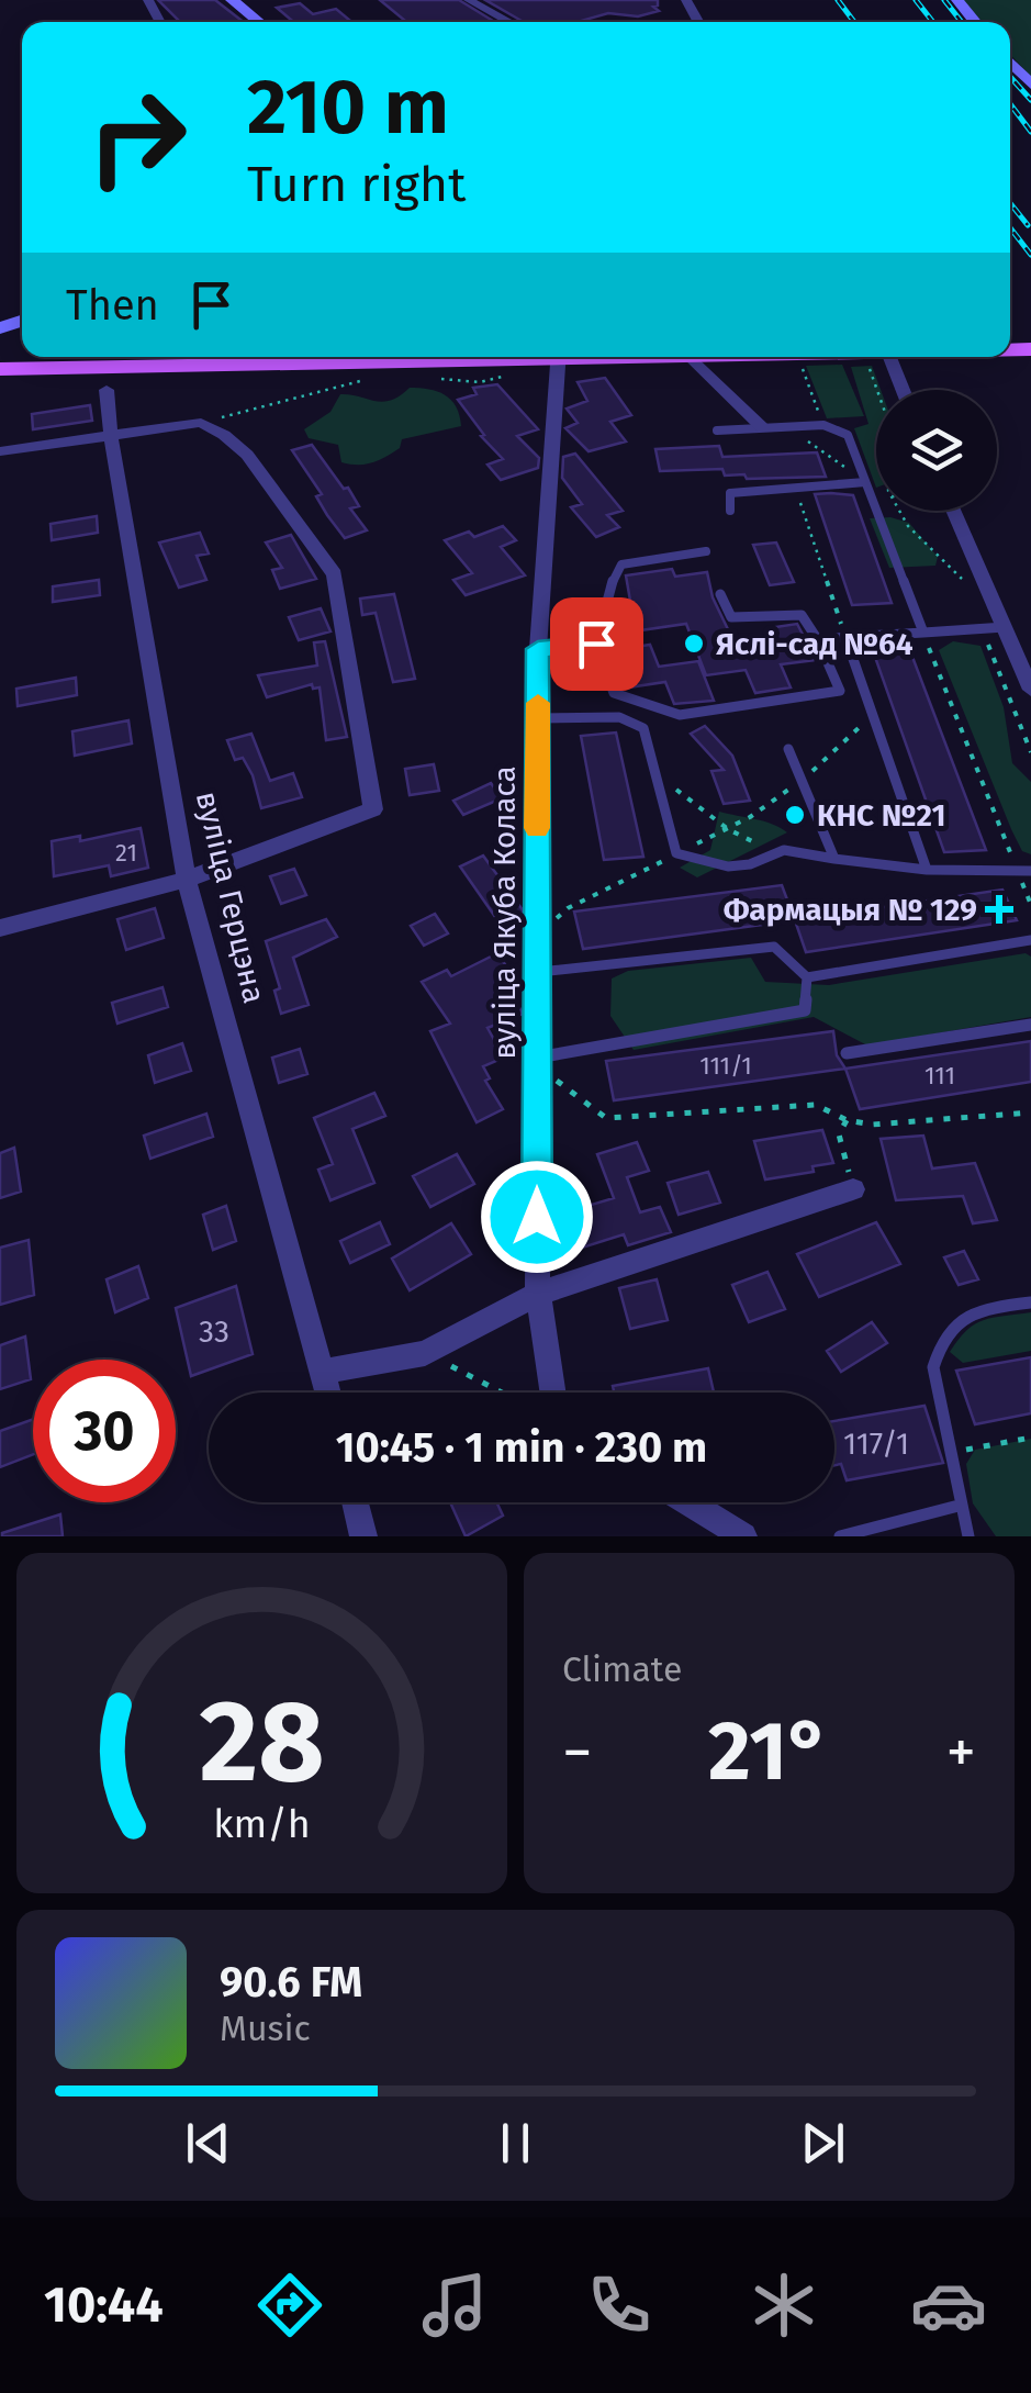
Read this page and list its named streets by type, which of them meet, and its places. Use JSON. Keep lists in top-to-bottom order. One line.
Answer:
{"streets":{"street":["вуліца Герцэна","вуліца Якуба Коласа"]},"places":{"other":["Яслі-сад №64","КНС №21"],"health":["Фармацыя № 129"]},"house_numbers":["21","111/1","111","33","117/1"],"page":{"turn":["210 m","Turn right"],"then":"Then","limit":"30","trip":"10:45 · 1 min · 230 m","tile":"Climate","heat":["−","21°","+"],"song":["90.6 FM","Music"],"tabs":"10:44","gauge":["28","km/h"]}}
